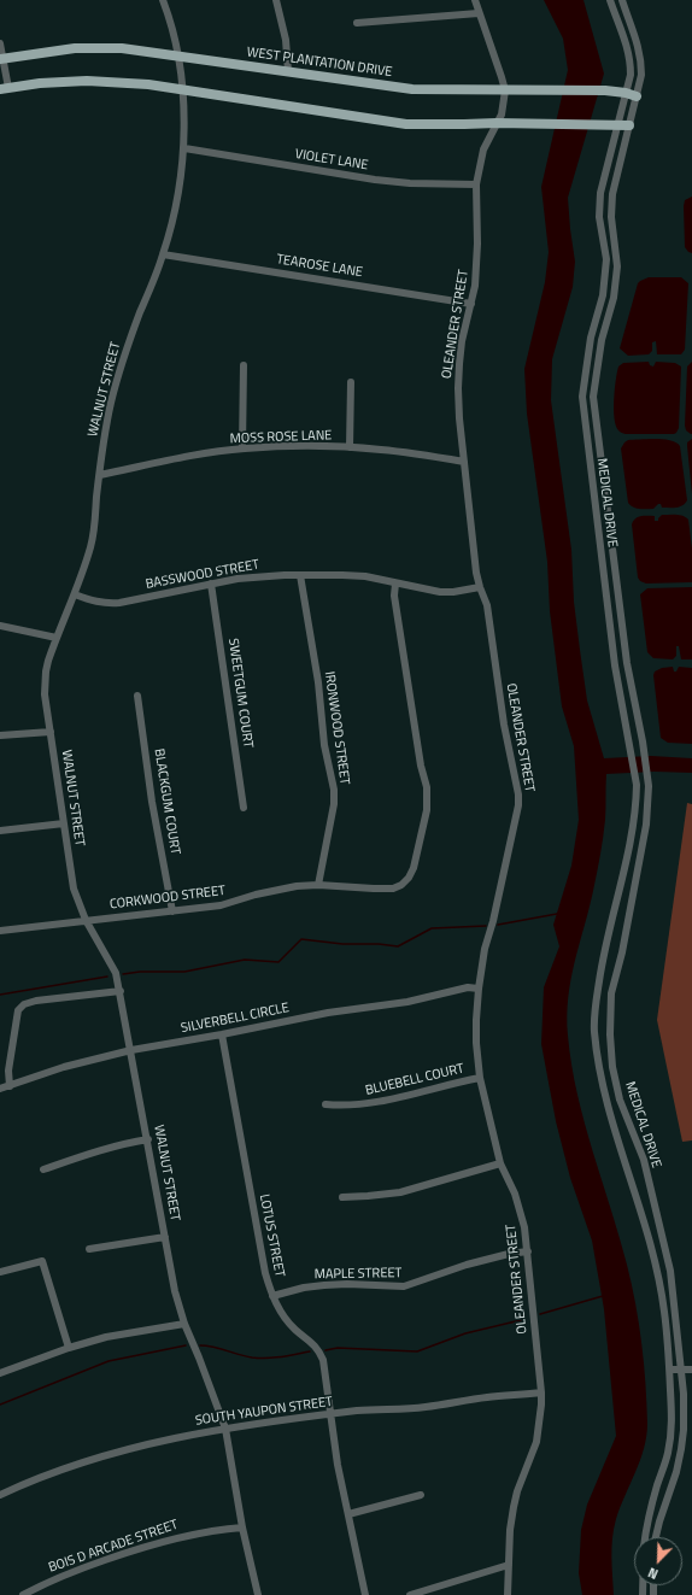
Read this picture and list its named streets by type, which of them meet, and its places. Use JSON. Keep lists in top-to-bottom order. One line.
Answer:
{"streets":{"main road":["WEST PLANTATION DRIVE"],"street":["VIOLET LANE","TEAROSE LANE","OLEANDER STREET","WALNUT STREET","MOSS ROSE LANE","MEDICAL DRIVE","BASSWOOD STREET","SWEETGUM COURT","IRONWOOD STREET","BLACKGUM COURT","CORKWOOD STREET","SILVERBELL CIRCLE","BLUEBELL COURT","LOTUS STREET","MAPLE STREET","SOUTH YAUPON STREET","BOIS D ARCADE STREET"]},"crossings":[["WEST PLANTATION DRIVE","OLEANDER STREET"],["WEST PLANTATION DRIVE","WALNUT STREET"],["WEST PLANTATION DRIVE","MEDICAL DRIVE"],["VIOLET LANE","OLEANDER STREET"],["VIOLET LANE","WALNUT STREET"],["TEAROSE LANE","OLEANDER STREET"],["TEAROSE LANE","WALNUT STREET"],["OLEANDER STREET","MOSS ROSE LANE"],["OLEANDER STREET","BASSWOOD STREET"],["OLEANDER STREET","SILVERBELL CIRCLE"],["OLEANDER STREET","BLUEBELL COURT"],["OLEANDER STREET","MAPLE STREET"],["OLEANDER STREET","SOUTH YAUPON STREET"],["WALNUT STREET","MOSS ROSE LANE"],["WALNUT STREET","BASSWOOD STREET"],["WALNUT STREET","CORKWOOD STREET"],["WALNUT STREET","SILVERBELL CIRCLE"],["WALNUT STREET","SOUTH YAUPON STREET"],["WALNUT STREET","BOIS D ARCADE STREET"],["BASSWOOD STREET","SWEETGUM COURT"],["BASSWOOD STREET","IRONWOOD STREET"],["BASSWOOD STREET","CORKWOOD STREET"],["IRONWOOD STREET","CORKWOOD STREET"],["BLACKGUM COURT","CORKWOOD STREET"],["SILVERBELL CIRCLE","LOTUS STREET"],["LOTUS STREET","MAPLE STREET"],["LOTUS STREET","SOUTH YAUPON STREET"]],"north":"bottom left"}
